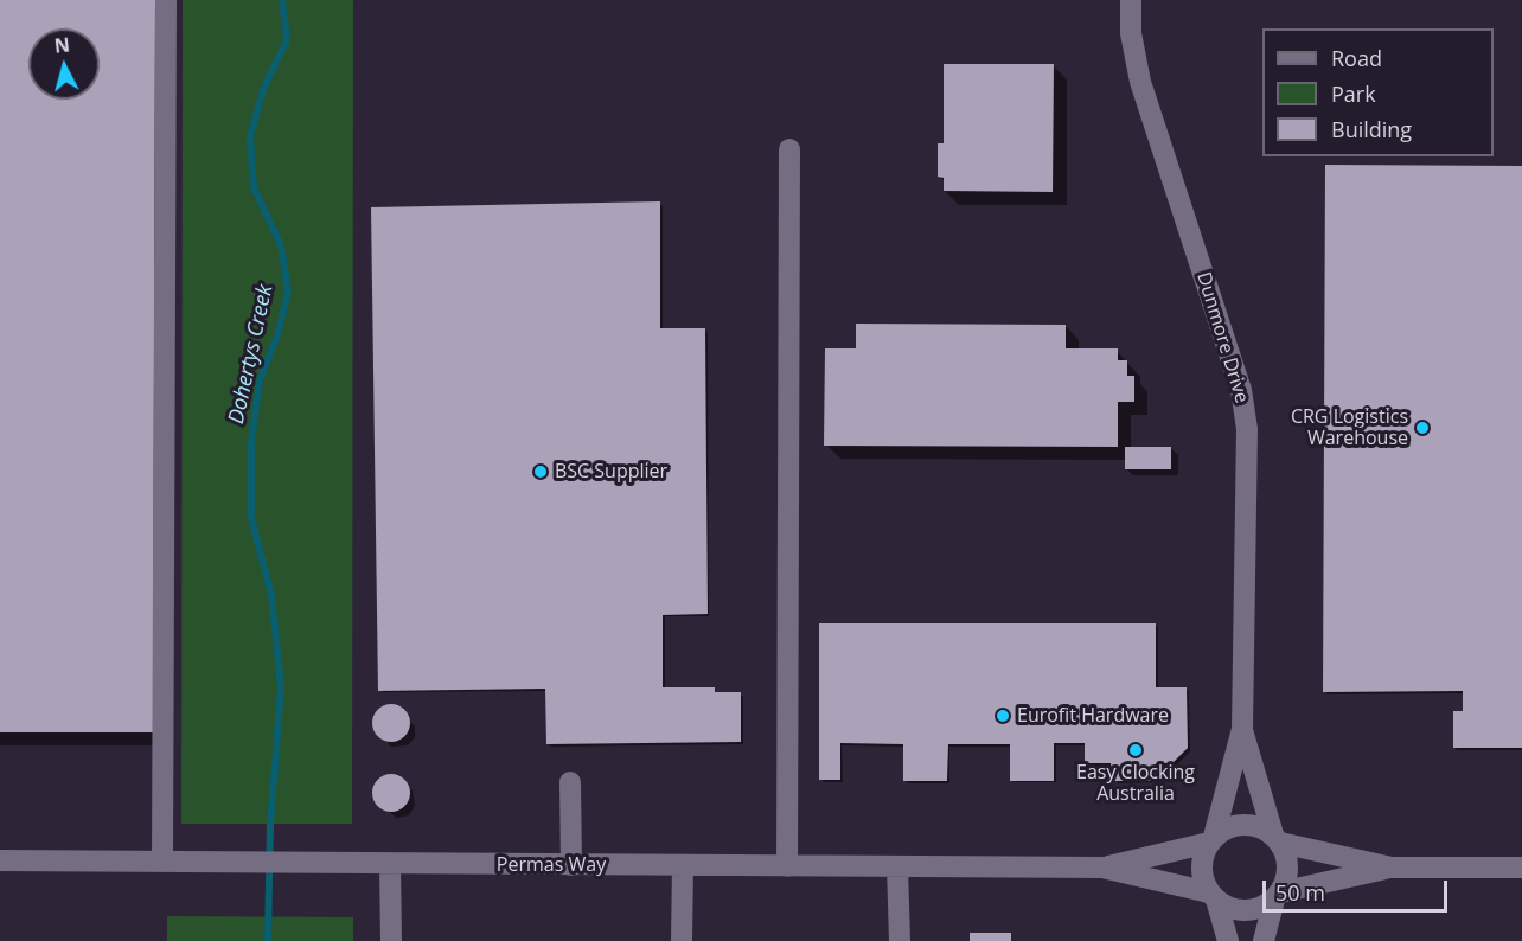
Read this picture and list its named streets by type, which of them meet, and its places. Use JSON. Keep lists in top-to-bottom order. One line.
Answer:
{"streets":{"street":["Dunmore Drive","Permas Way"]},"crossings":[["Dunmore Drive","Permas Way"]],"water":["Dohertys Creek"],"places":["CRG Logistics Warehouse","BSC Supplier","Eurofit Hardware","Easy Clocking Australia"],"legend":["Road","Park","Building"],"scale_bar":"50 m","north":"top"}
